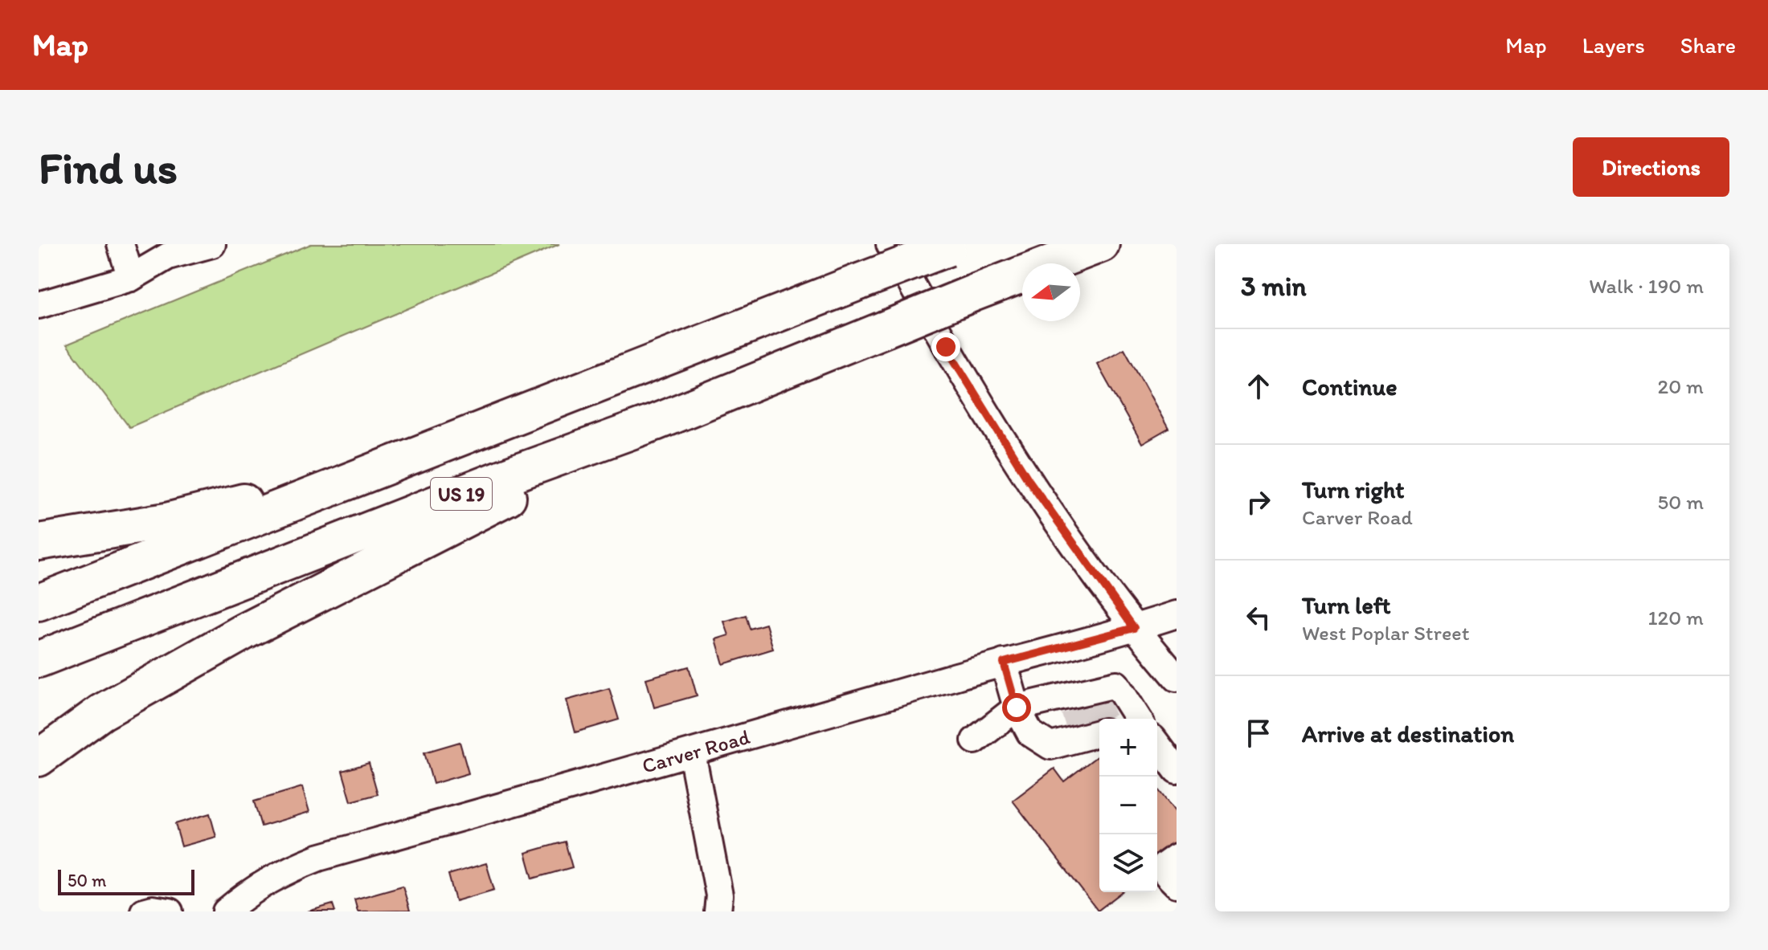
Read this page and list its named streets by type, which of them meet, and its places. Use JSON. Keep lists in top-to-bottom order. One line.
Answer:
{"streets":{"highway":["US 19"],"street":["Carver Road"]},"scale_bar":"50 m","north":"left","page":{"header":"Map","nav":["Map","Layers","Share"],"buttons":"Directions","title":"Find us","heading":["3 min","Walk · 190 m"],"list":[["Continue","20 m"],["Turn right","Carver Road","50 m"],["Turn left","West Poplar Street","120 m"],"Arrive at destination"],"map_buttons":["+","−"],"scale":"50 m"}}
